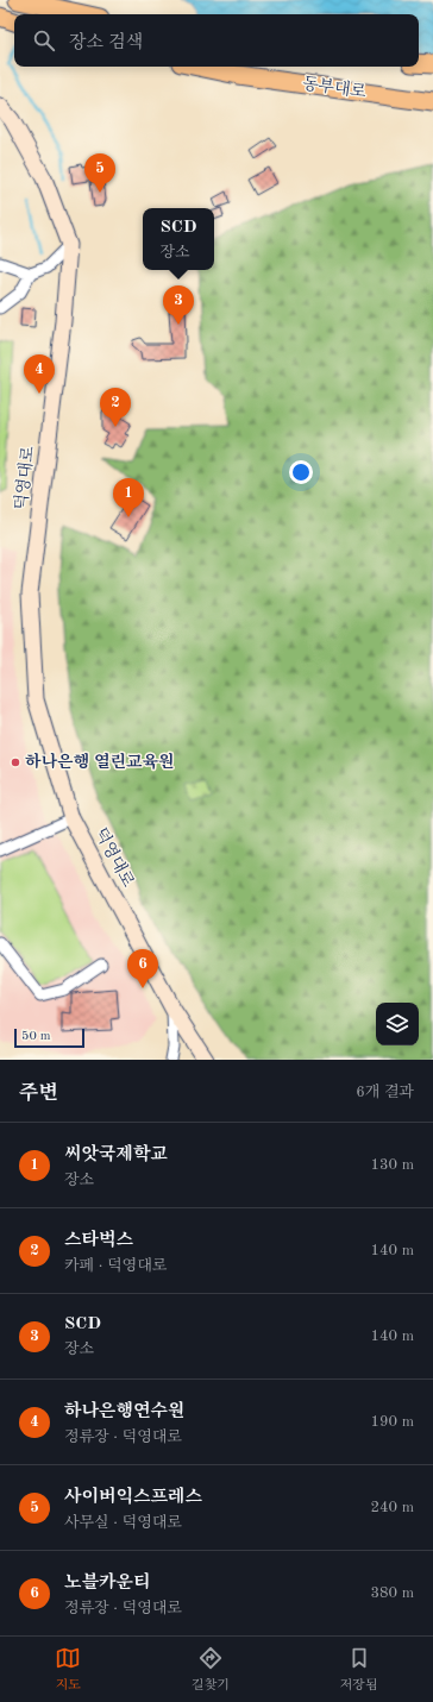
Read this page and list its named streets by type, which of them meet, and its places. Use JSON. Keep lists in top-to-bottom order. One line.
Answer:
{"streets":{"highway":["동부대로"],"main road":["덕영대로"]},"places":["하나은행 열린교육원"],"scale_bar":"50 m","page":{"search":"장소 검색","pins":["5","3","4","2","1","6"],"popup":["SCD","장소"],"scale":"50 m","heading":["주변","6개 결과"],"list":[{"mark":"1","name":"씨앗국제학교","note":"장소","value":"130 m"},{"mark":"2","name":"스타벅스","note":"카페 · 덕영대로","value":"140 m"},{"mark":"3","name":"SCD","note":"장소","value":"140 m"},{"mark":"4","name":"하나은행연수원","note":"정류장 · 덕영대로","value":"190 m"},{"mark":"5","name":"사이버익스프레스","note":"사무실 · 덕영대로","value":"240 m"},{"mark":"6","name":"노블카운티","note":"정류장 · 덕영대로","value":"380 m"}],"nav":["지도","길찾기","저장됨"]}}
